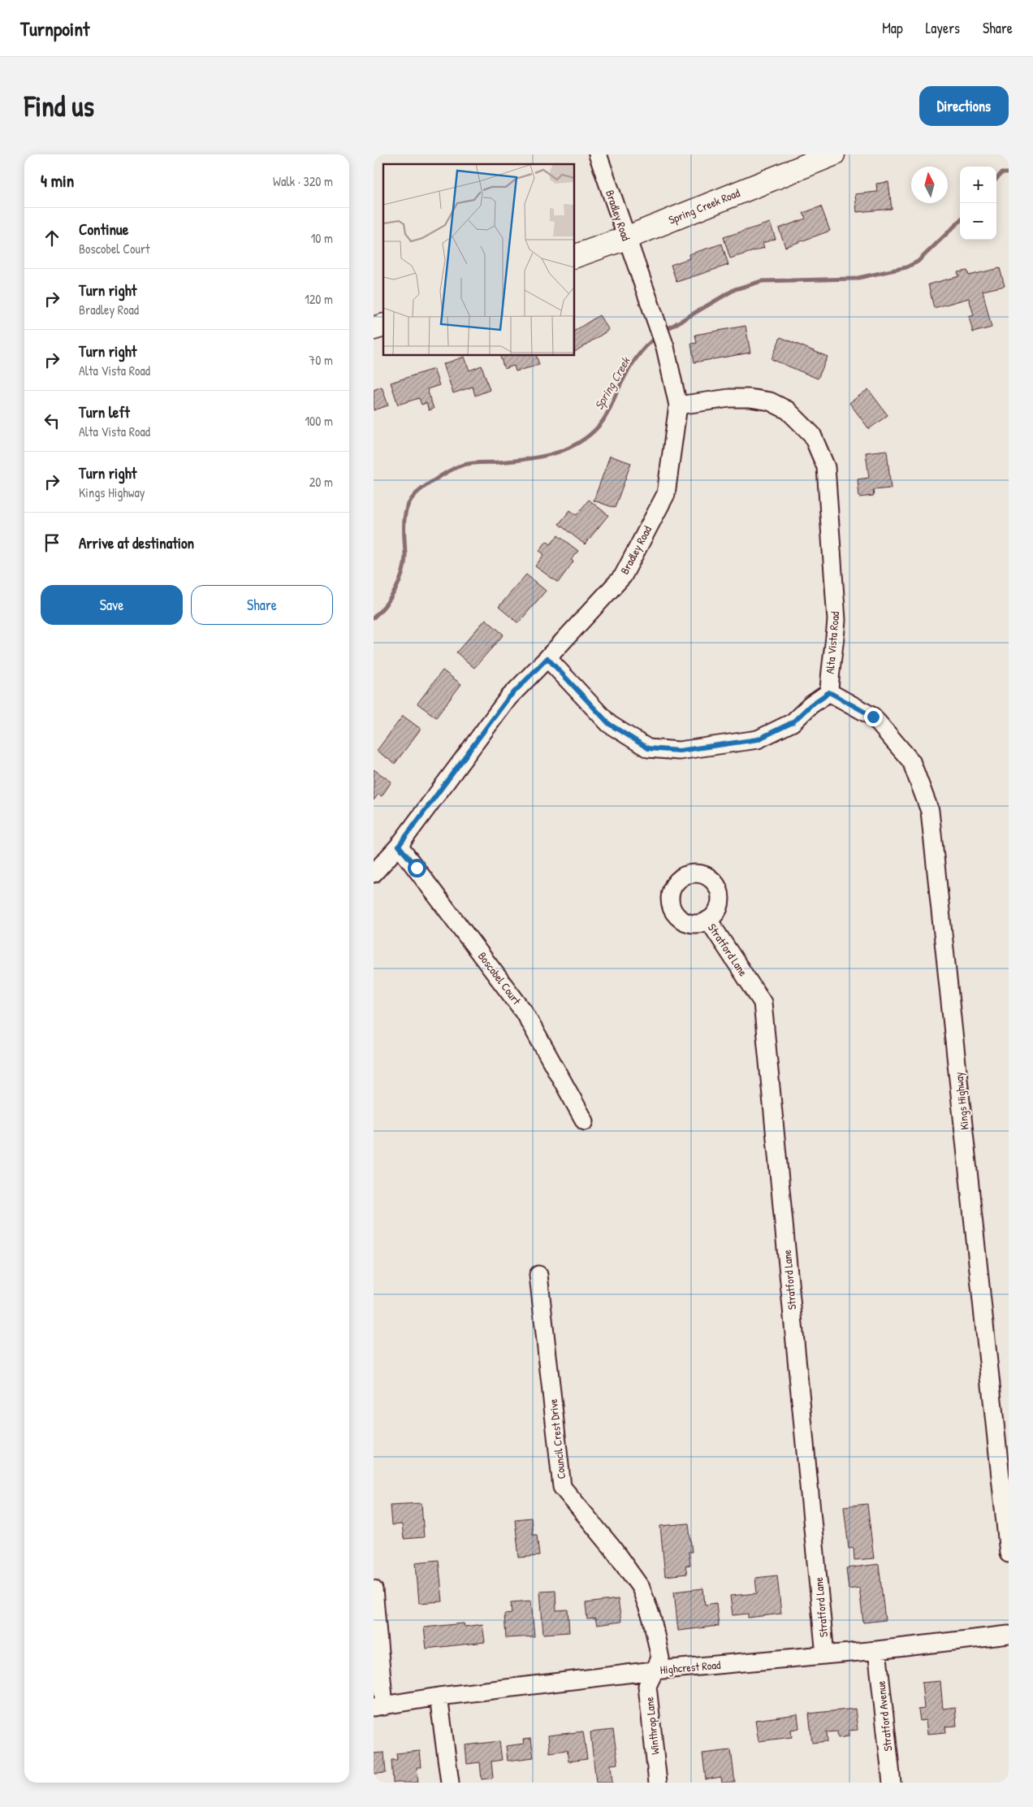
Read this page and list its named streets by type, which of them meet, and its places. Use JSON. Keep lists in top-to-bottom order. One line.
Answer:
{"streets":{"main road":["Spring Creek Road"],"street":["Bradley Road","Alta Vista Road","Stratford Lane","Boscobel Court","Kings Highway","Council Crest Drive","Highcrest Road","Stratford Avenue","Winthrop Lane"]},"crossings":[["Spring Creek Road","Bradley Road"],["Bradley Road","Alta Vista Road"],["Bradley Road","Boscobel Court"],["Alta Vista Road","Kings Highway"],["Stratford Lane","Highcrest Road"],["Council Crest Drive","Highcrest Road"],["Council Crest Drive","Winthrop Lane"],["Highcrest Road","Stratford Avenue"],["Highcrest Road","Winthrop Lane"]],"water":["Spring Creek"],"north":"top","page":{"header":"Turnpoint","nav":["Map","Layers","Share"],"buttons":["Directions",["Save","Share"]],"title":"Find us","heading":["4 min","Walk · 320 m"],"map_buttons":["+","−"],"list":[["Continue","Boscobel Court","10 m"],["Turn right","Bradley Road","120 m"],["Turn right","Alta Vista Road","70 m"],["Turn left","Alta Vista Road","100 m"],["Turn right","Kings Highway","20 m"],"Arrive at destination"]}}
